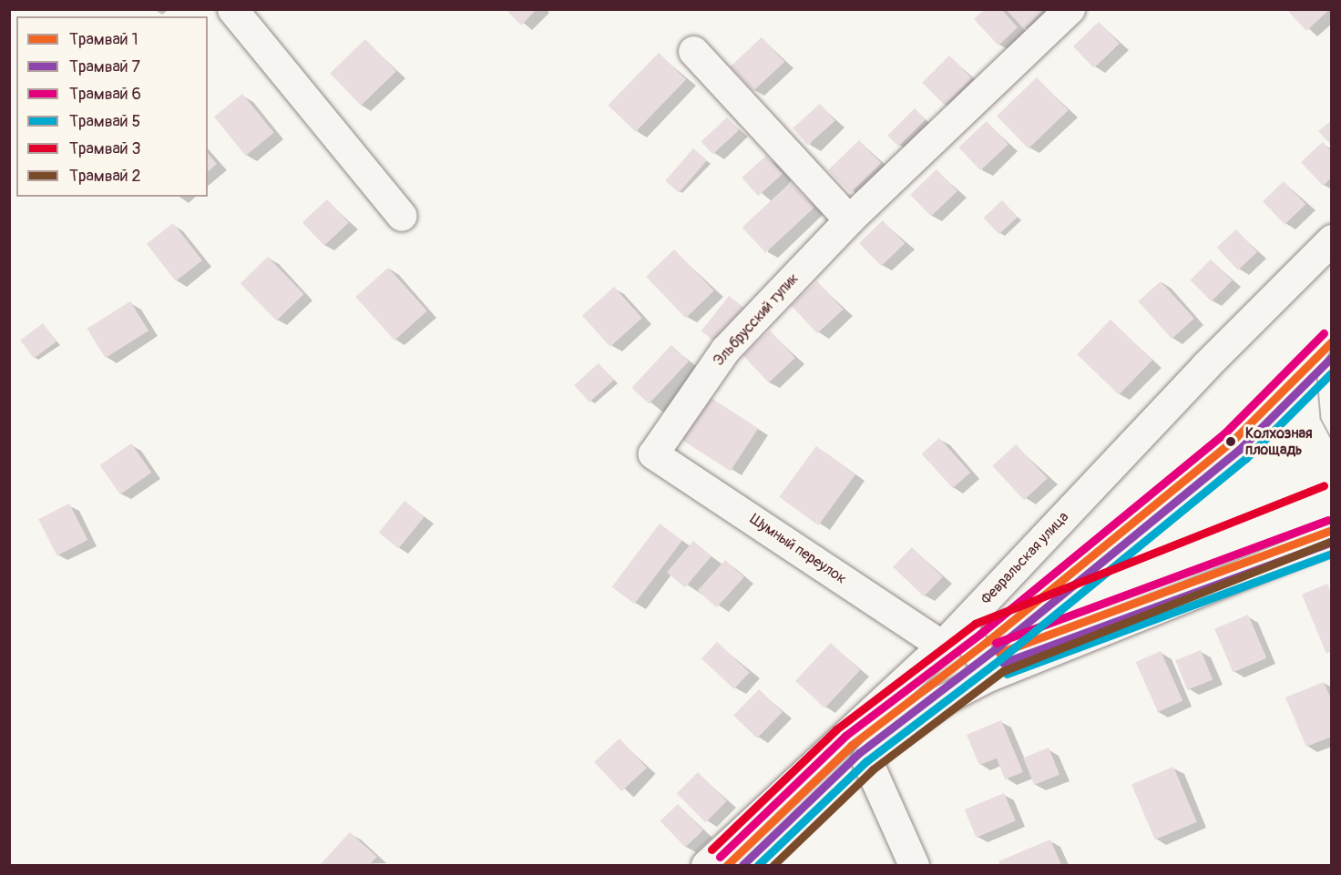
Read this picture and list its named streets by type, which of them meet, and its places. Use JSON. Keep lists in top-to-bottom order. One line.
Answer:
{"streets":{"street":["Эльбрусский тупик","Шумный переулок","Февральская улица"]},"crossings":[["Эльбрусский тупик","Шумный переулок"],["Шумный переулок","Февральская улица"]],"places":["Колхозная площадь"],"lines":["tram line 6","tram line 1","tram line 7","tram line 5","tram line 3","tram line 2"],"legend":["Трамвай 1","Трамвай 7","Трамвай 6","Трамвай 5","Трамвай 3","Трамвай 2"]}
